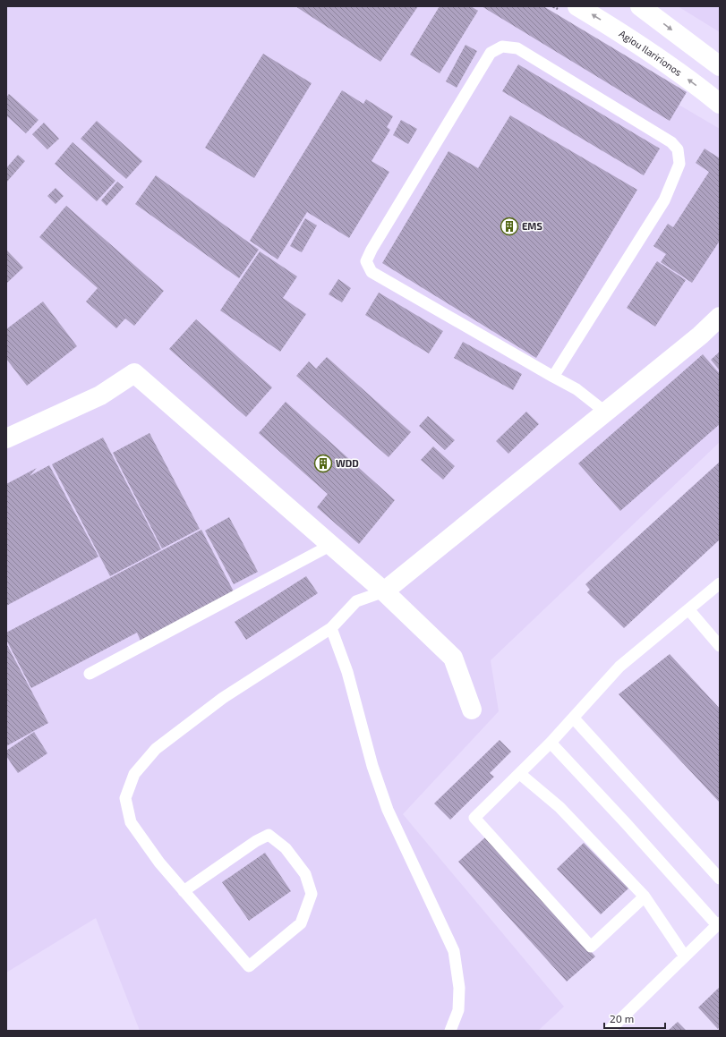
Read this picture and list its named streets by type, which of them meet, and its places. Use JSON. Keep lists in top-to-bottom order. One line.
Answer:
{"streets":{"street":["Agiou Ilaririonos"]},"places":{"building":["EMS","WDD"]},"scale_bar":"20 m"}
